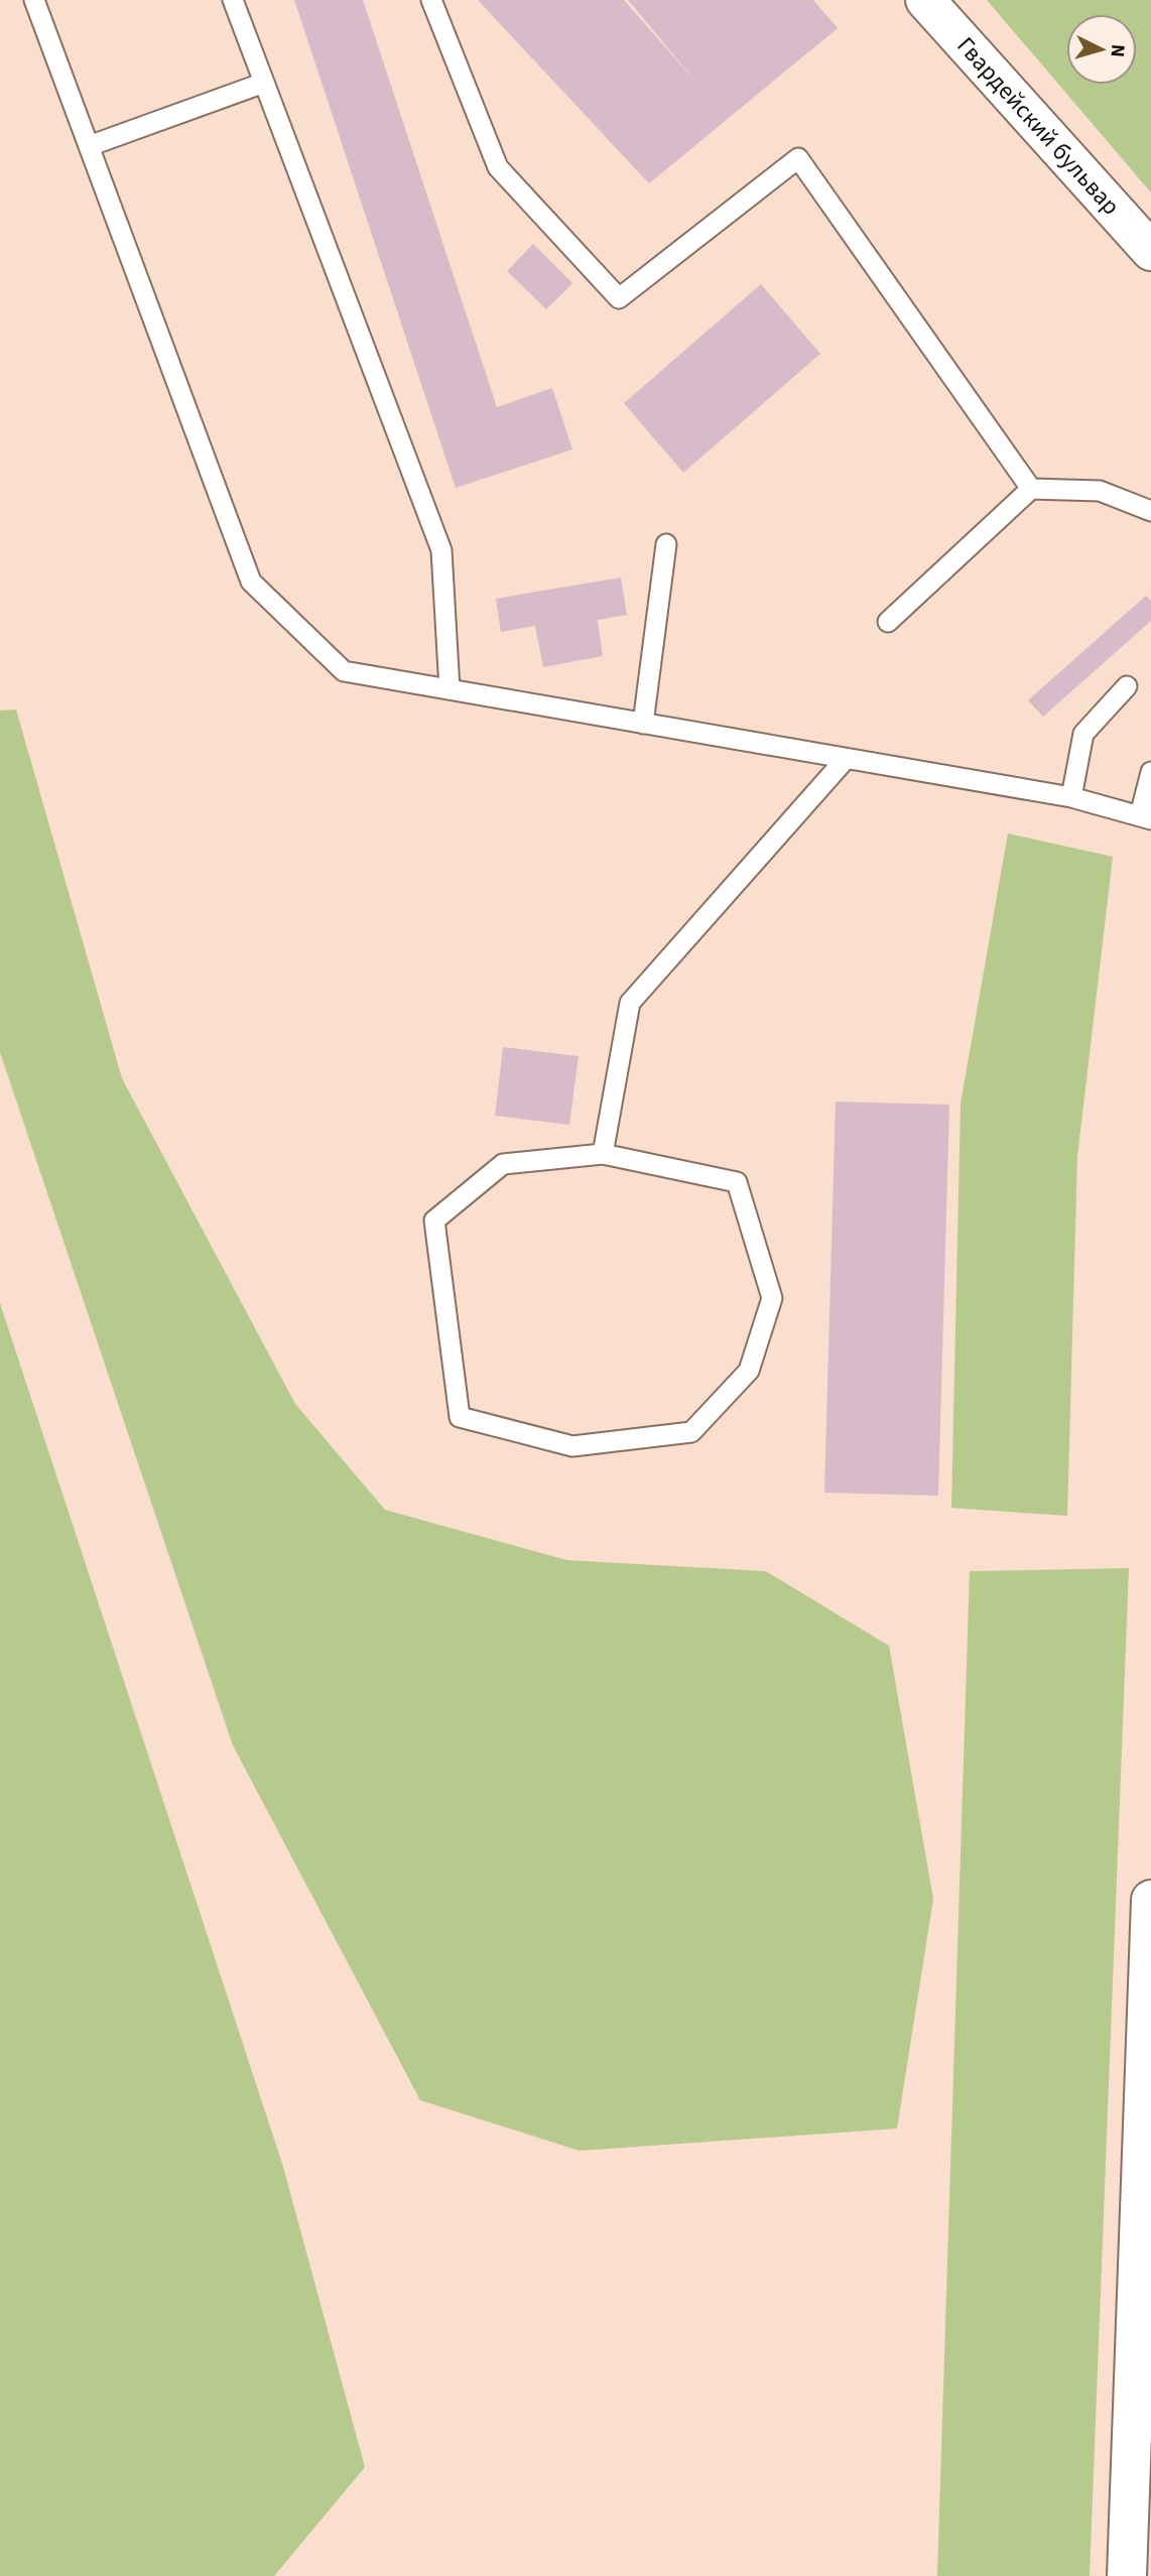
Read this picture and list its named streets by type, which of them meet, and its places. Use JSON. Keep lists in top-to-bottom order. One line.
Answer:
{"streets":{"street":["Гвардейский бульвар"]},"north":"right"}
